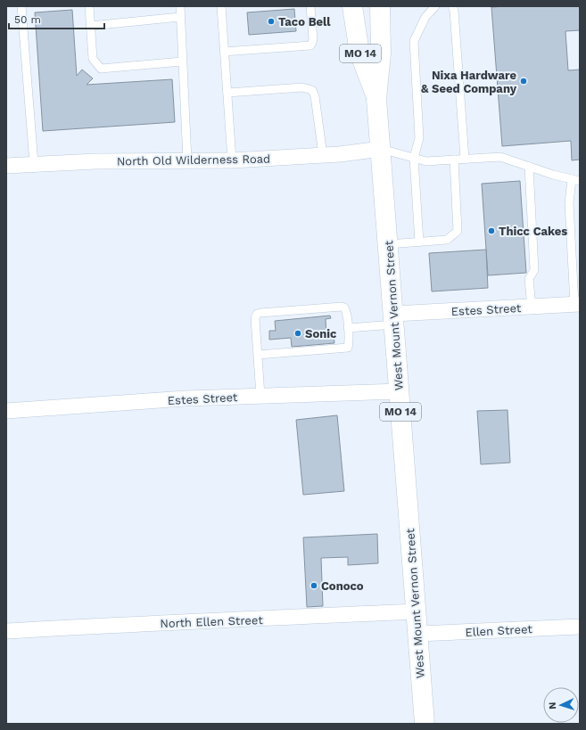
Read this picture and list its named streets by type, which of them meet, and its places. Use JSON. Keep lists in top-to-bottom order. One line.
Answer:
{"streets":{"main road":["MO 14","West Mount Vernon Street"],"street":["North Old Wilderness Road","Estes Street","North Ellen Street","Ellen Street"]},"crossings":[["North Old Wilderness Road","West Mount Vernon Street"],["Estes Street","West Mount Vernon Street"],["West Mount Vernon Street","North Ellen Street"],["West Mount Vernon Street","Ellen Street"]],"places":["Taco Bell","Nixa Hardware & Seed Company","Thicc Cakes","Sonic","Conoco"],"scale_bar":"50 m","north":"left"}
